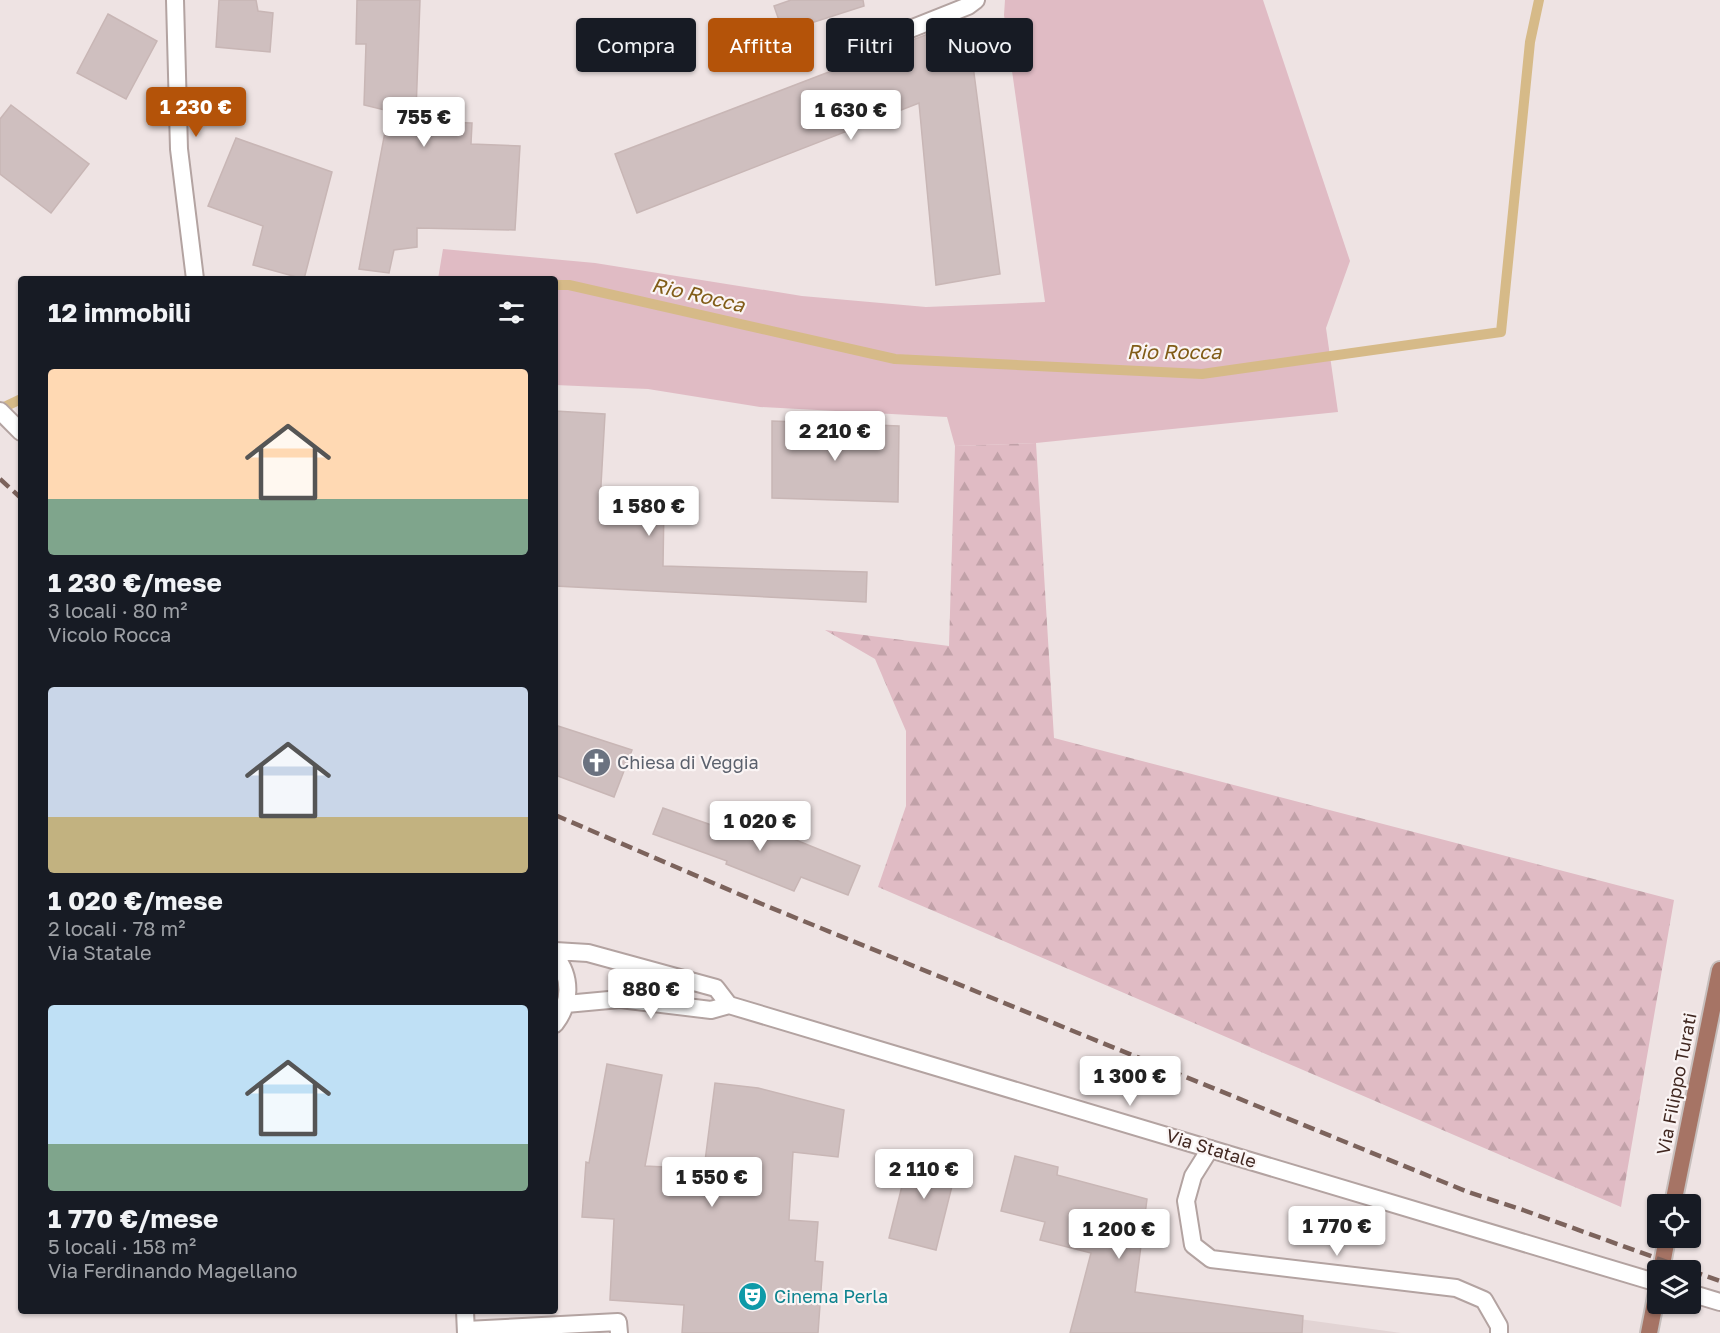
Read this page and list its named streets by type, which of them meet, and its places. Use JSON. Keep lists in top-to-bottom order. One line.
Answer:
{"streets":{"main road":["Via Filippo Turati"],"street":["Via Statale"]},"water":["Rio Rocca"],"places":{"church":["Chiesa di Veggia"],"theatre":["Cinema Perla"]},"page":{"chip":["Compra","Affitta","Filtri","Nuovo"],"price":["1 230 €","1 630 €","755 €","2 210 €","1 580 €","1 020 €","880 €","1 300 €","2 110 €","1 550 €","1 770 €","1 200 €"],"heading":"12 immobili","list":[{"name":"1 230 €/mese","note":"3 locali · 80 m² · Vicolo Rocca"},{"name":"1 020 €/mese","note":"2 locali · 78 m² · Via Statale"},{"name":"1 770 €/mese","note":"5 locali · 158 m² · Via Ferdinando Magellano"}]}}
